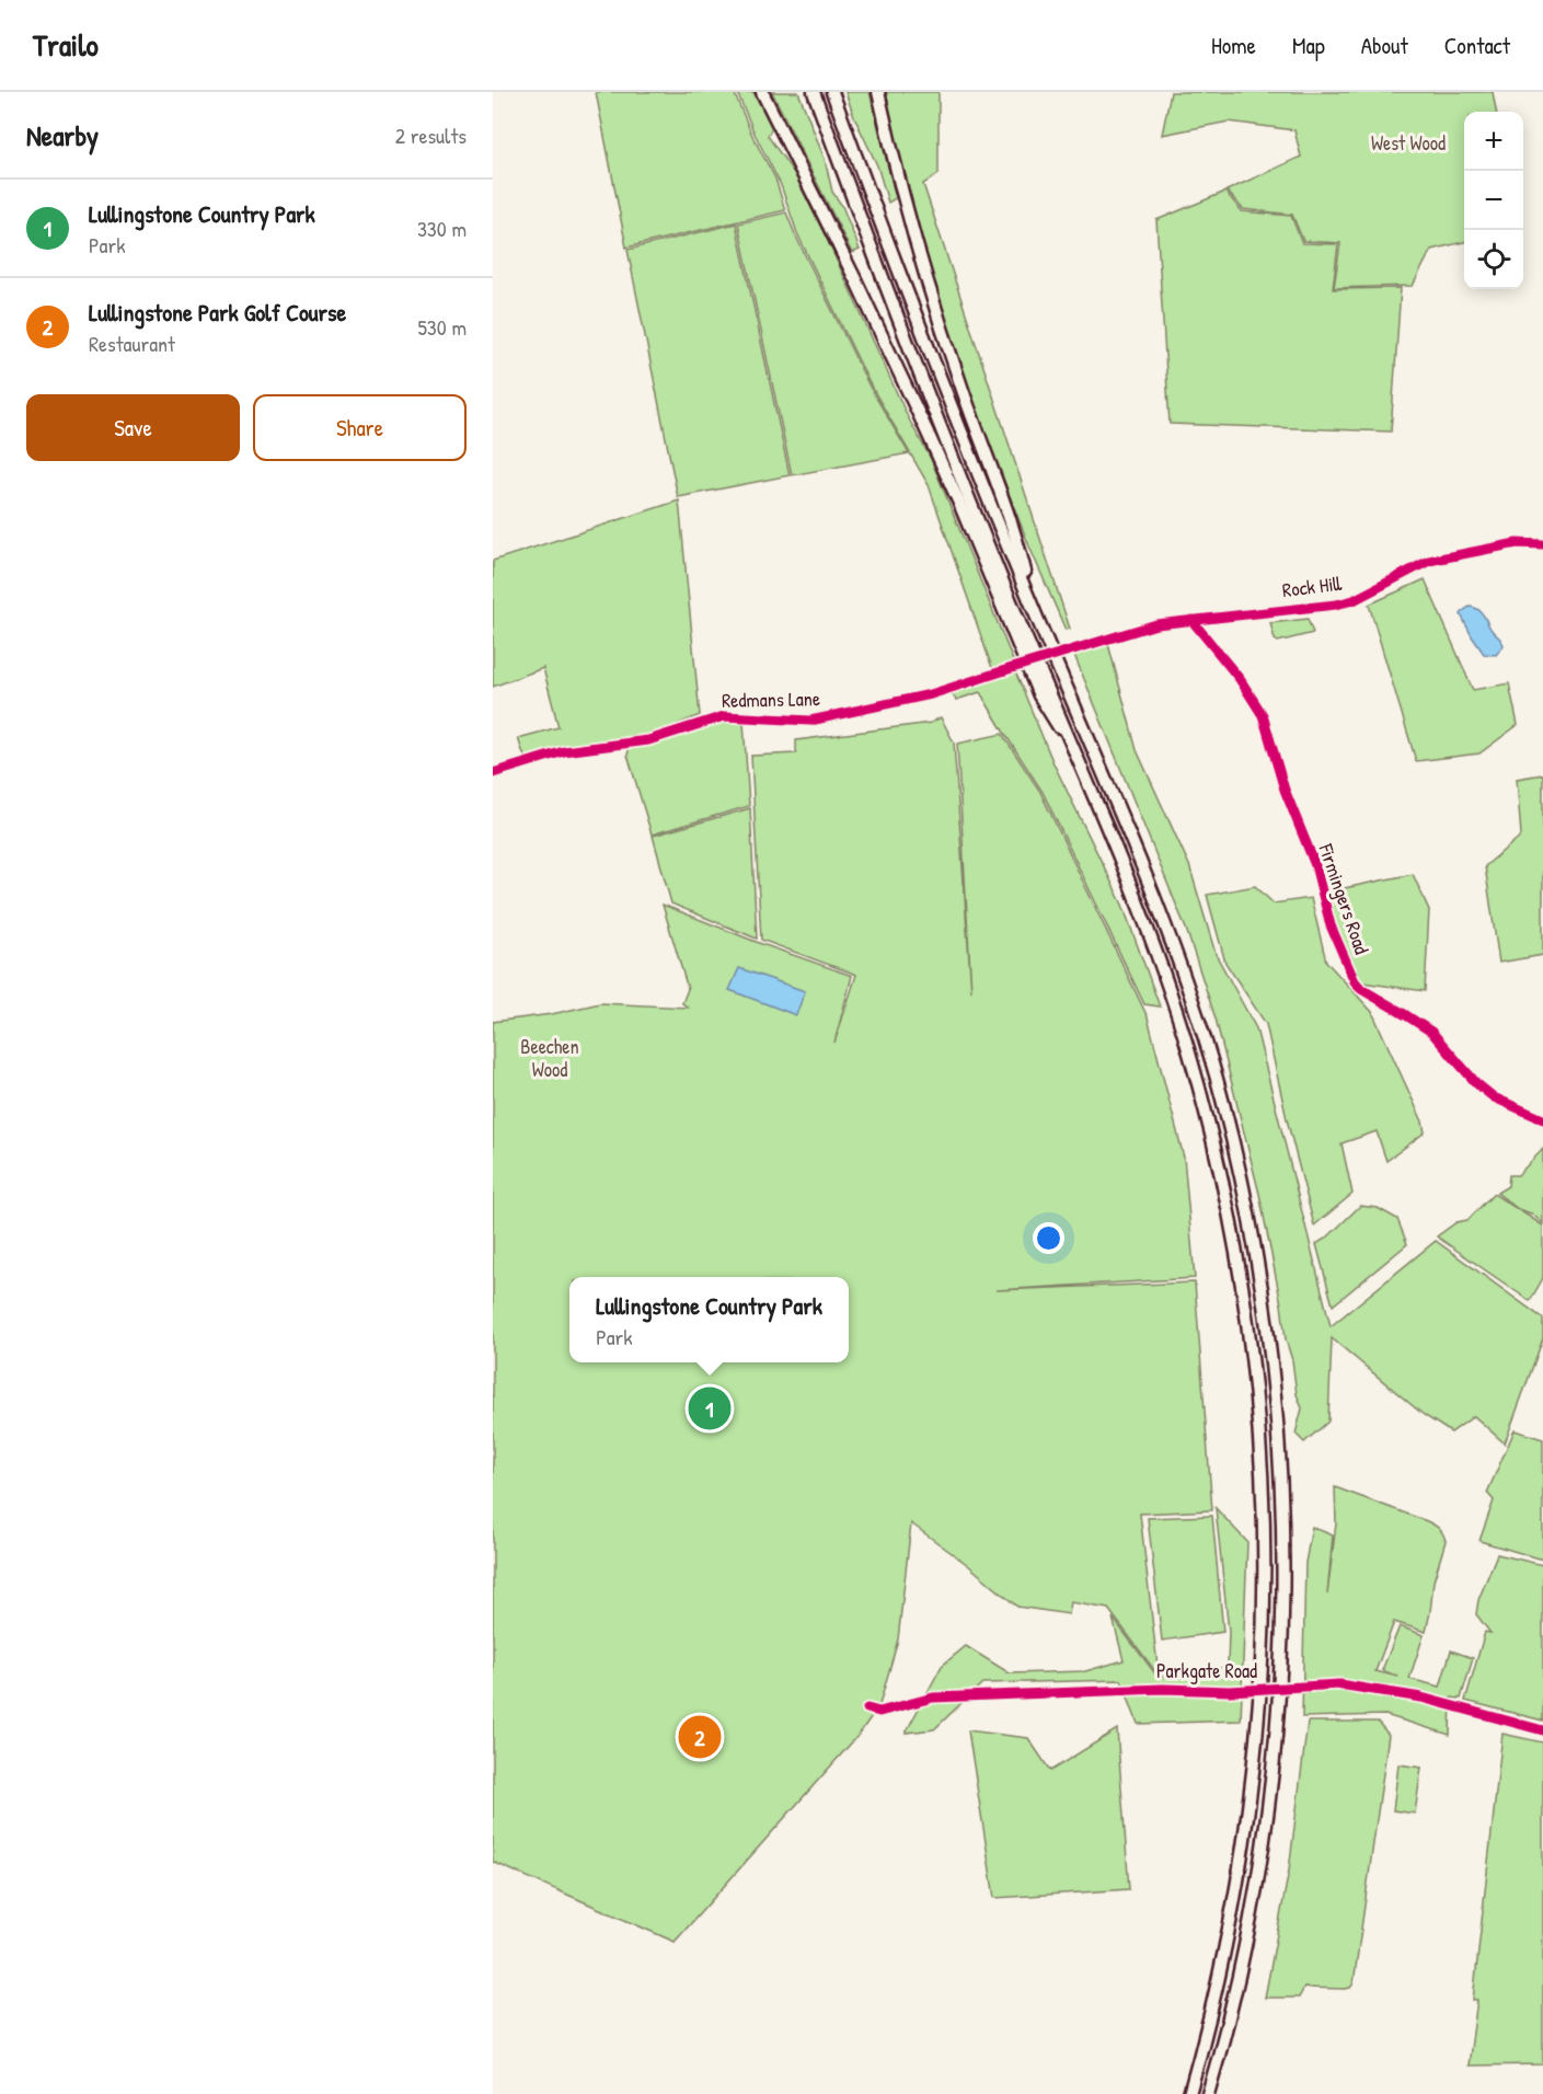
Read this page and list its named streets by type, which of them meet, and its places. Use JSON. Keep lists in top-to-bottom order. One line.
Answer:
{"streets":{"street":["Rock Hill","Redmans Lane","Firmingers Road","Parkgate Road"]},"crossings":[["Rock Hill","Firmingers Road"]],"parks":["West Wood","Beechen Wood"],"page":{"header":"Trailo","nav":["Home","Map","About","Contact"],"heading":["Nearby","2 results"],"map_buttons":["+","−"],"list":[{"mark":"1","name":"Lullingstone Country Park","note":"Park","value":"330 m"},{"mark":"2","name":"Lullingstone Park Golf Course","note":"Restaurant","value":"530 m"}],"buttons":["Save","Share"],"popup":["Lullingstone Country Park","Park"],"pins":["1","2"]}}
